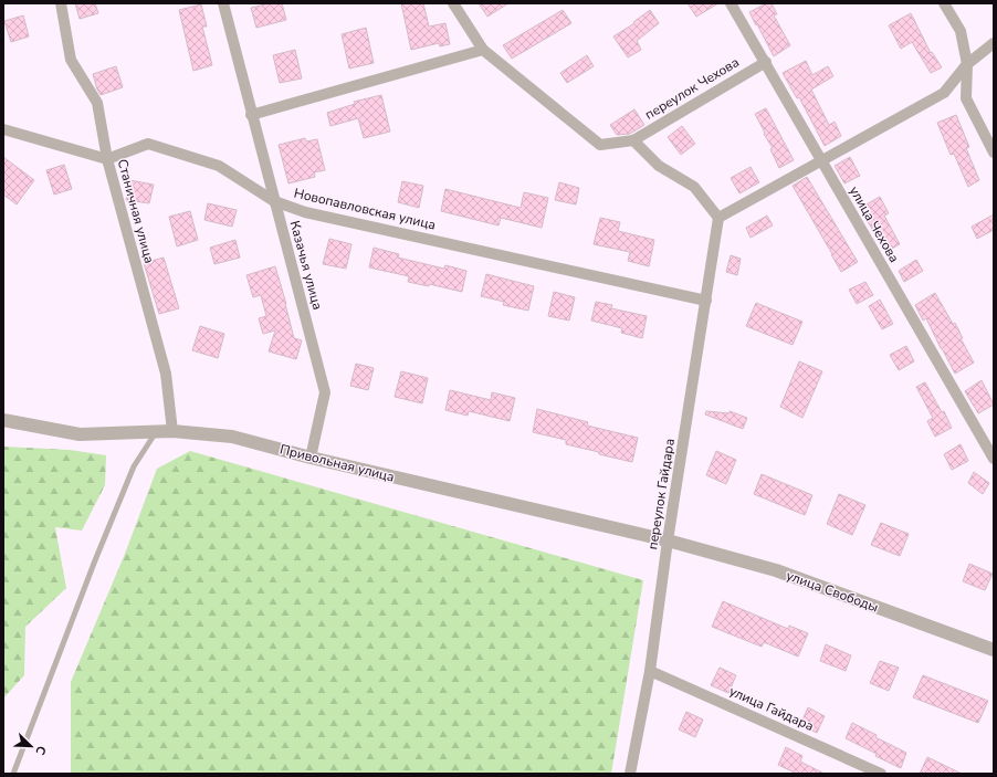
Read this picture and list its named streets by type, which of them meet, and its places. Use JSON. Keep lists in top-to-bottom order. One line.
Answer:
{"streets":{"street":["переулок Чехова","Новопавловская улица","Станичная улица","улица Чехова","Казачья улица","Привольная улица","переулок Гайдара","улица Свободы","улица Гайдара"]},"crossings":[["переулок Чехова","улица Чехова"],["Новопавловская улица","Станичная улица"],["Новопавловская улица","Казачья улица"],["Новопавловская улица","переулок Гайдара"],["Станичная улица","Привольная улица"],["Казачья улица","Привольная улица"],["Привольная улица","переулок Гайдара"],["Привольная улица","улица Свободы"],["переулок Гайдара","улица Свободы"],["переулок Гайдара","улица Гайдара"]],"north":"bottom right"}
